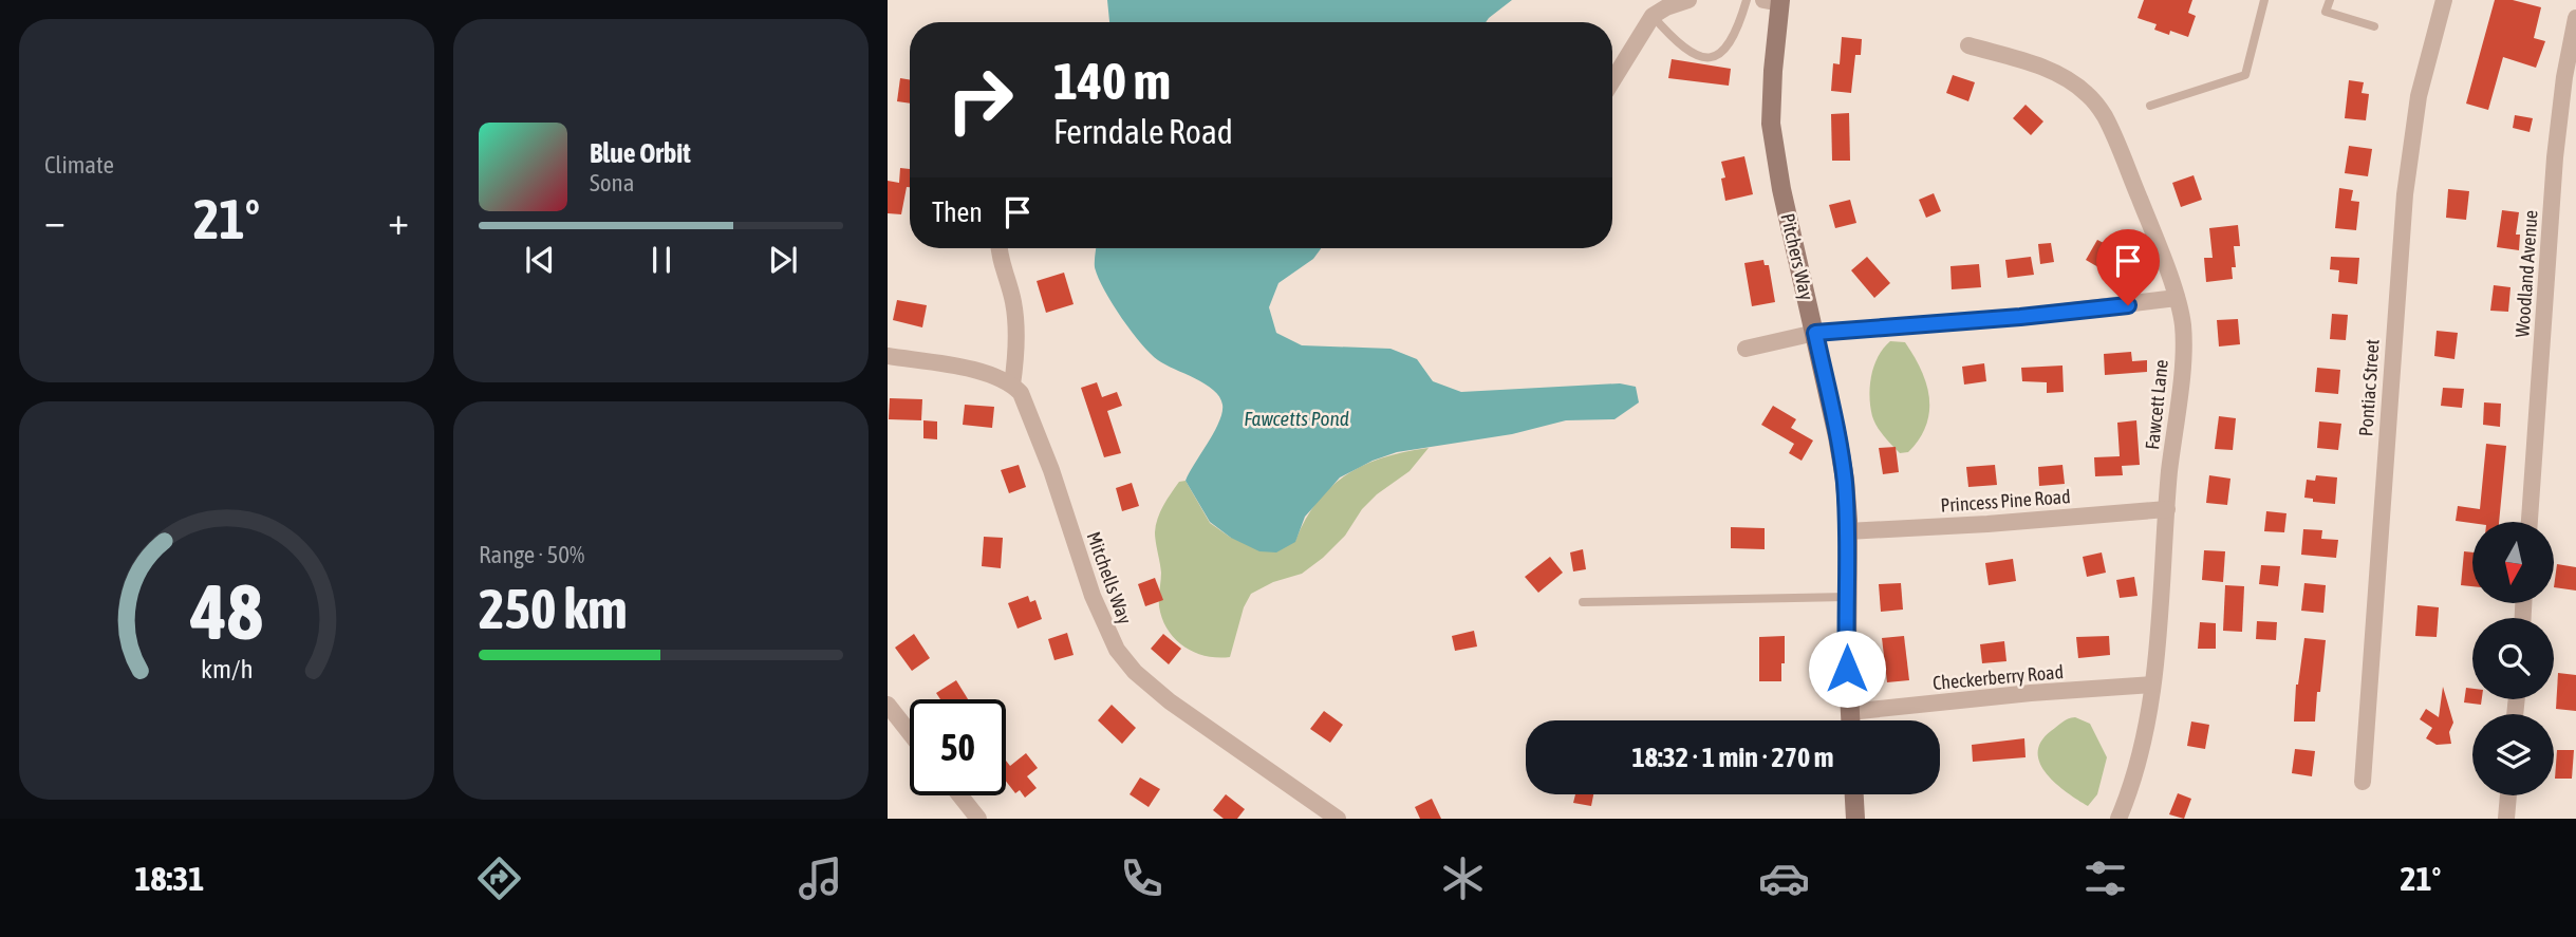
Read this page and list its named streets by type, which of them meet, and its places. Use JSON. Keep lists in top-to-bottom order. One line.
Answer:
{"streets":{"main road":["Pitchers Way"],"street":["Woodland Avenue","Pontiac Street","Fawcett Lane","Princess Pine Road","Mitchells Way","Checkerberry Road"]},"crossings":[["Pitchers Way","Princess Pine Road"],["Pitchers Way","Checkerberry Road"],["Fawcett Lane","Princess Pine Road"],["Fawcett Lane","Checkerberry Road"]],"water":["Fawcetts Pond"],"north":"bottom","page":{"tile":["Climate",["Range · 50%","250 km"]],"turn":["140 m","Ferndale Road"],"song":["Blue Orbit","Sona"],"then":"Then","heat":["−","21°","+"],"limit":"50","trip":"18:32 · 1 min · 270 m","tabs":["18:31","21°"],"gauge":["48","km/h"]}}
